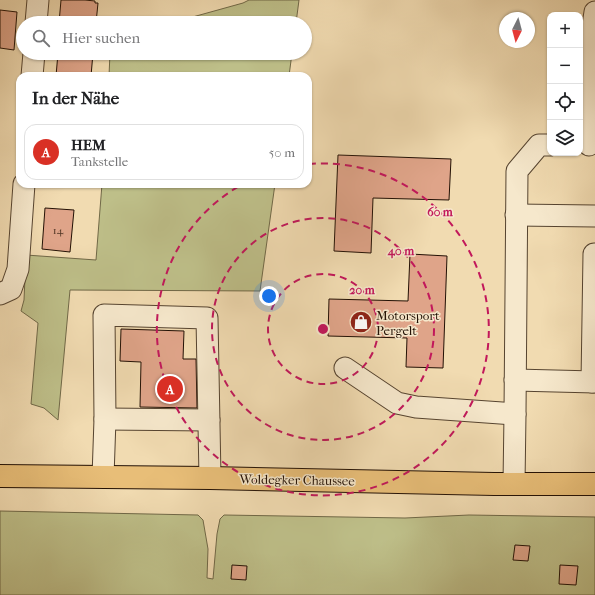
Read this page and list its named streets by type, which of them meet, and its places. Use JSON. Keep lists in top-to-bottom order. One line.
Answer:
{"streets":{"main road":["Woldegker Chaussee"]},"places":{"shop":["Motorsport Pergelt"]},"house_numbers":["14"],"north":"bottom","page":{"map_buttons":["+","−"],"search":"Hier suchen","heading":"In der Nähe","list":[{"mark":"A","name":"HEM","note":"Tankstelle","value":"50 m"}],"pins":"A"},"rings":["60 m","40 m","20 m"]}
